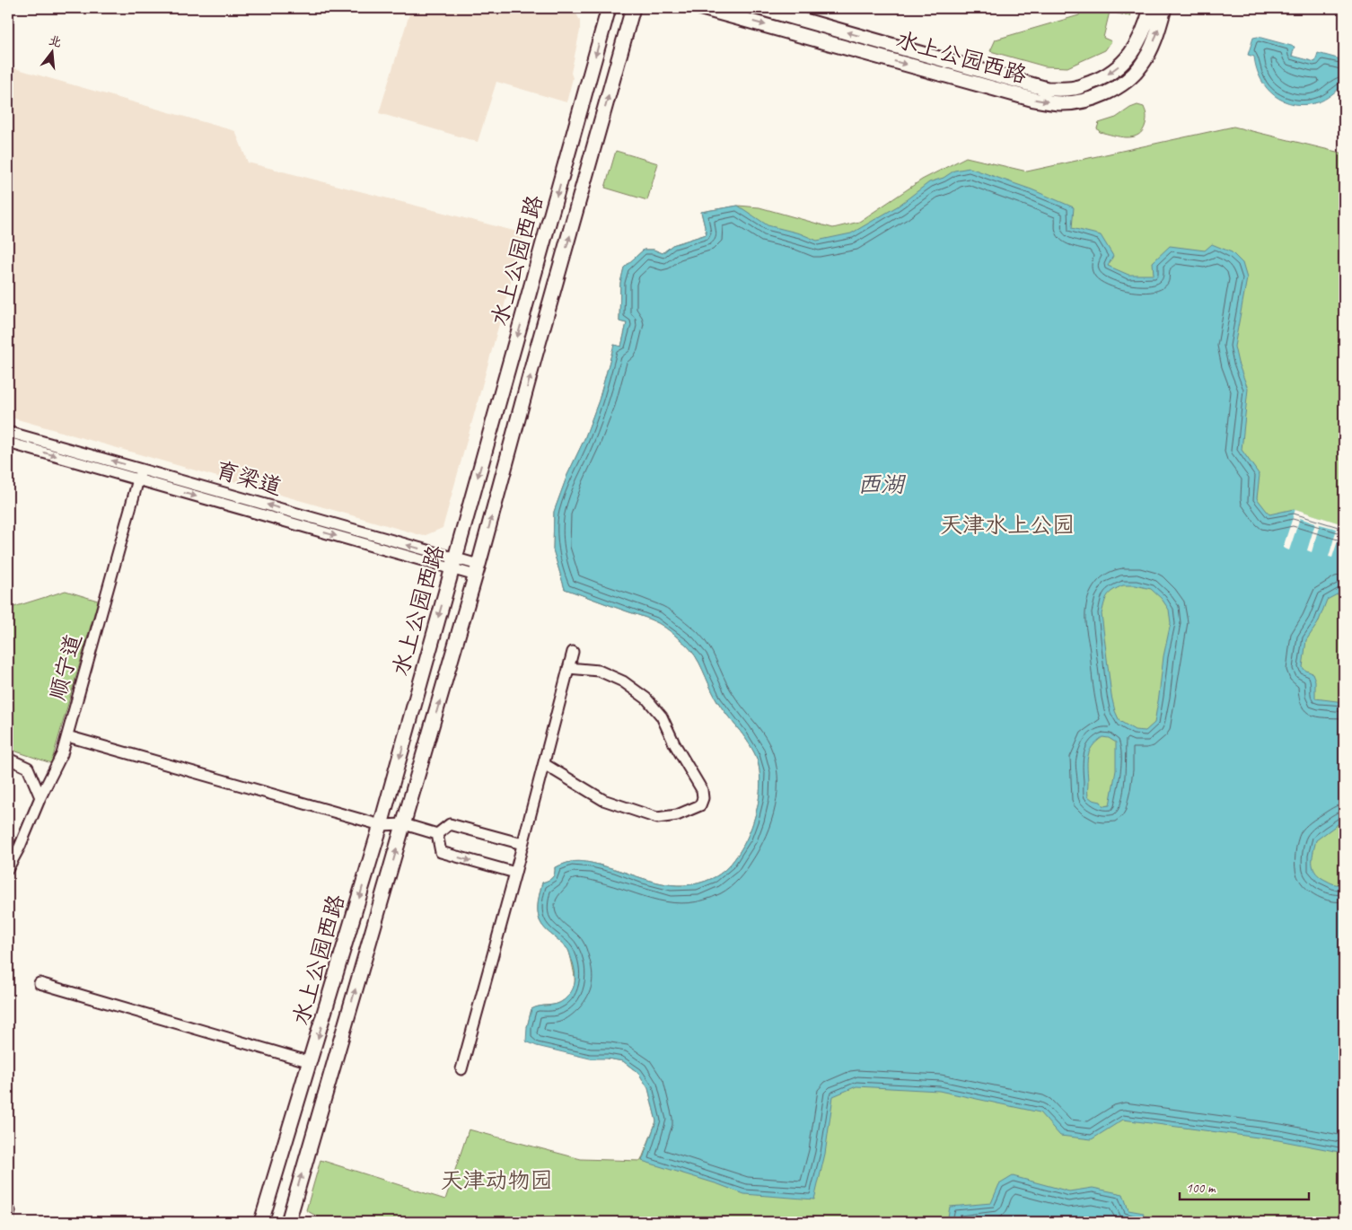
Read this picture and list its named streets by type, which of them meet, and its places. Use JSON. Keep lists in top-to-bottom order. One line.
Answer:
{"streets":{"main road":["水上公园西路"],"street":["育梁道","顺宁道"]},"crossings":[["水上公园西路","育梁道"],["育梁道","顺宁道"]],"water":["西湖"],"parks":["天津水上公园","天津动物园"],"scale_bar":"100 m","north":"top"}
